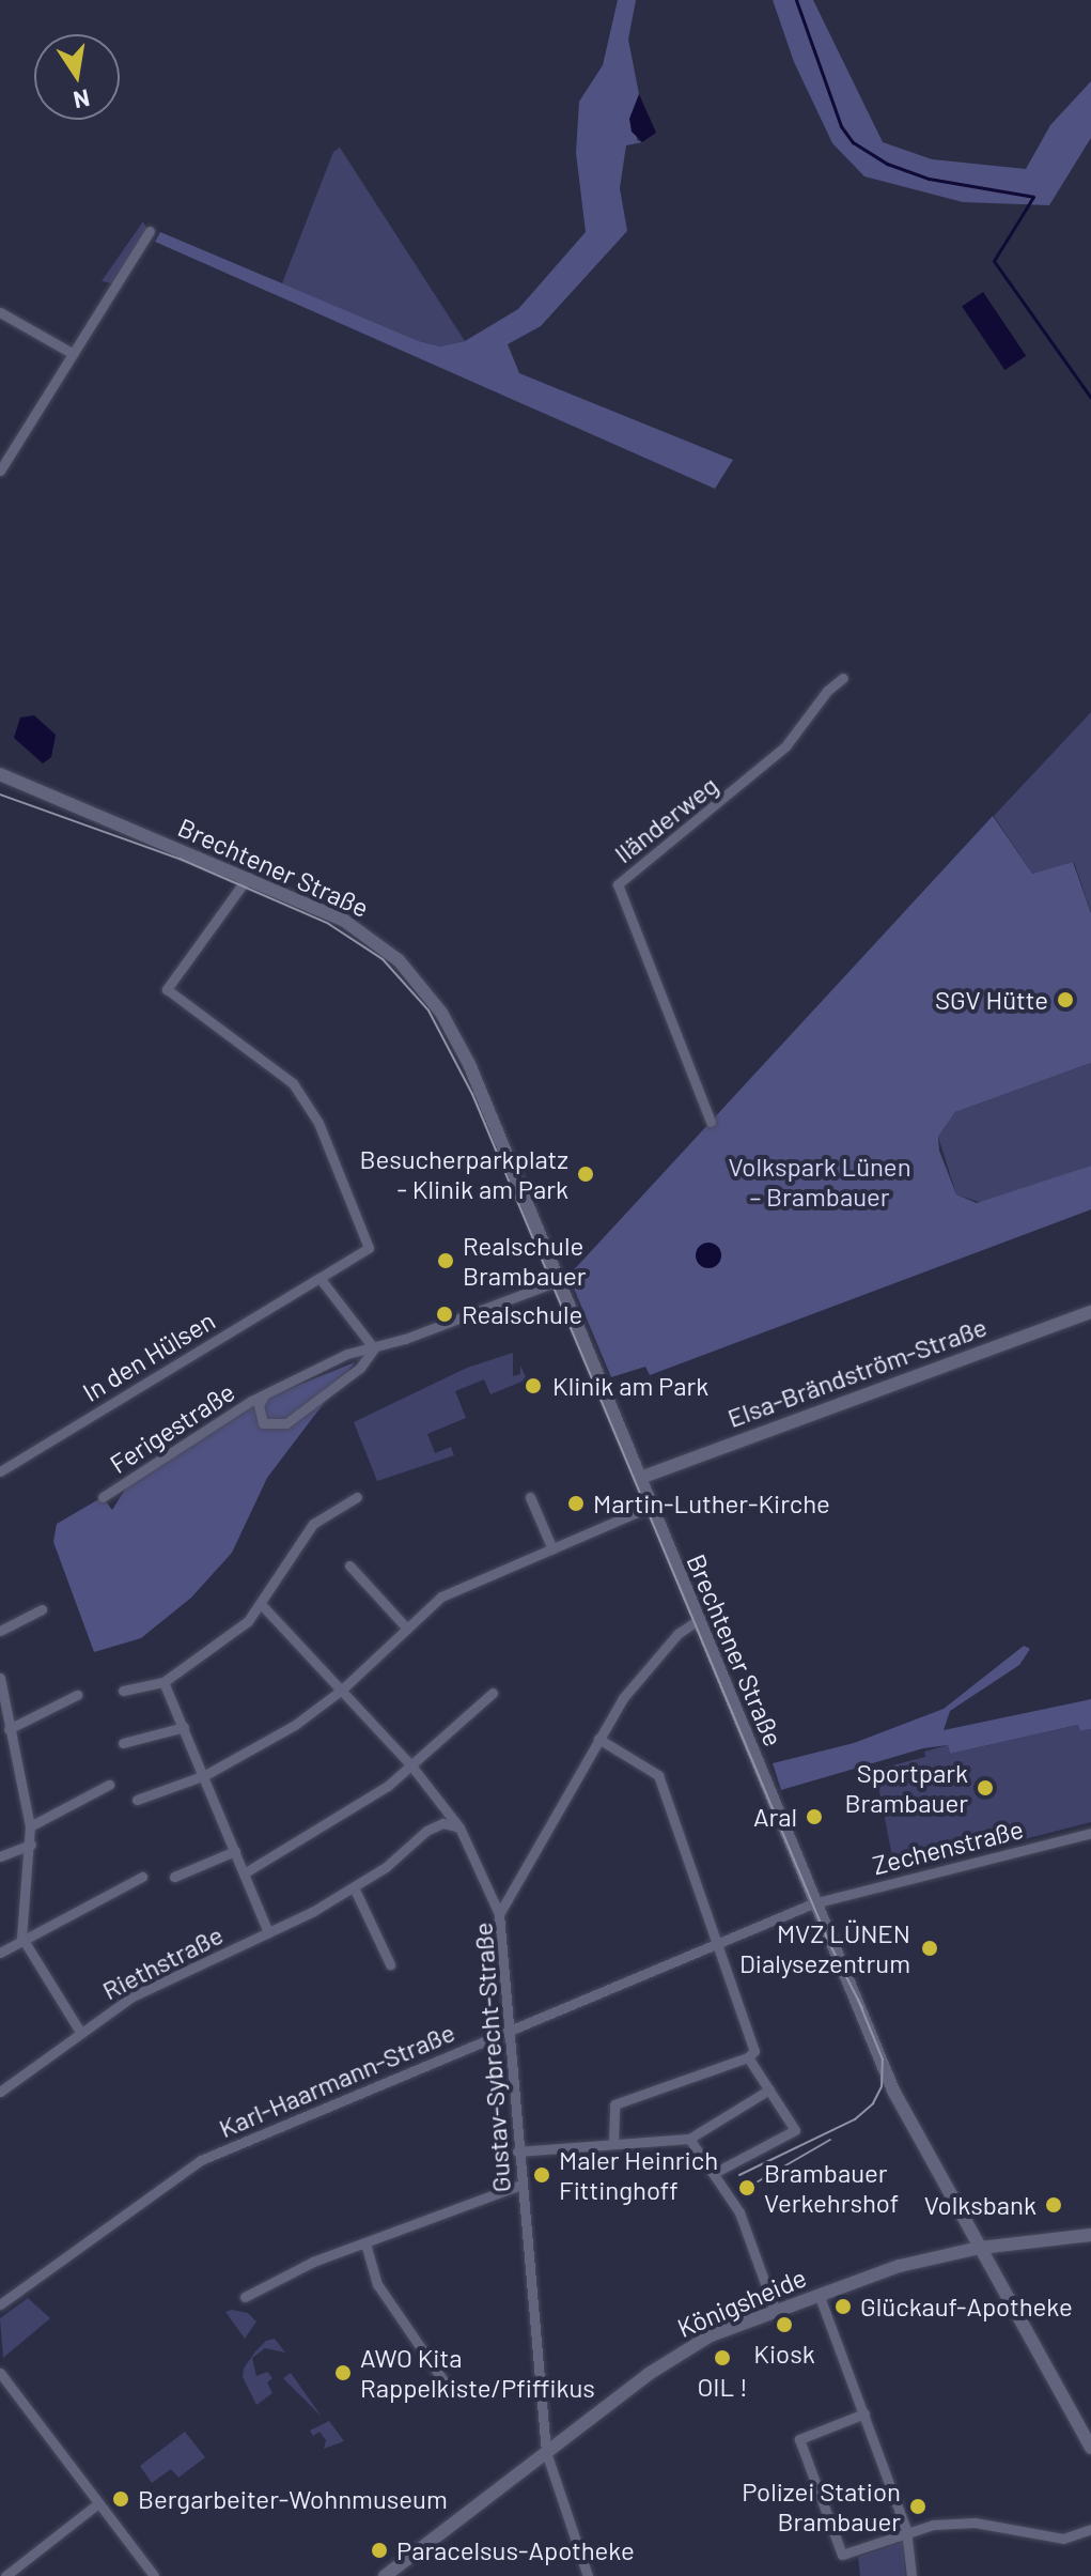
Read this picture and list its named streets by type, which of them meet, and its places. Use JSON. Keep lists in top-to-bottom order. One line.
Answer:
{"streets":{"main road":["Brechtener Straße","Elsa-Brändström-Straße","Königsheide"],"street":["Iländerweg","In den Hülsen","Ferigestraße","Zechenstraße","Riethstraße","Gustav-Sybrecht-Straße","Karl-Haarmann-Straße"]},"crossings":[["Brechtener Straße","In den Hülsen"],["Brechtener Straße","Elsa-Brändström-Straße"],["Brechtener Straße","Ferigestraße"],["Brechtener Straße","Zechenstraße"],["Brechtener Straße","Gustav-Sybrecht-Straße"],["Brechtener Straße","Karl-Haarmann-Straße"],["Brechtener Straße","Königsheide"],["Zechenstraße","Karl-Haarmann-Straße"],["Gustav-Sybrecht-Straße","Karl-Haarmann-Straße"],["Gustav-Sybrecht-Straße","Königsheide"]],"parks":["Volkspark Lünen – Brambauer"],"places":["SGV Hütte","Besucherparkplatz - Klinik am Park","Realschule Brambauer","Realschule","Klinik am Park","Martin-Luther-Kirche","Sportpark Brambauer","Aral","MVZ LÜNEN Dialysezentrum","Maler Heinrich Fittinghoff","Brambauer Verkehrshof","Volksbank","Glückauf-Apotheke","Kiosk","OIL !","AWO Kita Rappelkiste/Pfiffikus","Bergarbeiter-Wohnmuseum","Polizei Station Brambauer","Paracelsus-Apotheke"],"north":"bottom"}
